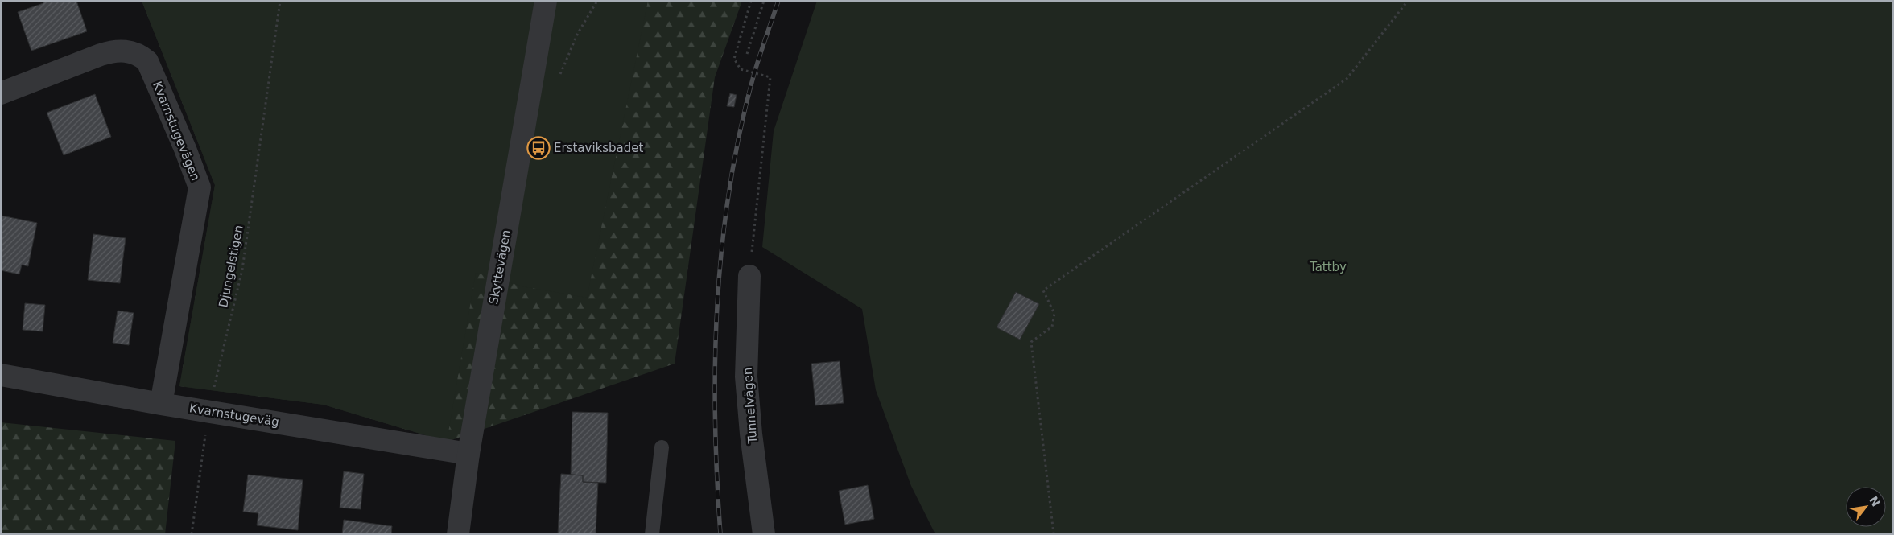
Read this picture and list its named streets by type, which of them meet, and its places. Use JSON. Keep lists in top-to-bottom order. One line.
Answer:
{"streets":{"street":["Kvarnstugevägen","Skyttevägen","Tunnelvägen","Kvarnstugeväg"],"path":["Djungelstigen"]},"crossings":[["Kvarnstugevägen","Kvarnstugeväg"],["Djungelstigen","Kvarnstugeväg"],["Skyttevägen","Kvarnstugeväg"]],"parks":["Tattby"],"places":{"bus stop":["Erstaviksbadet"]},"north":"top right"}
